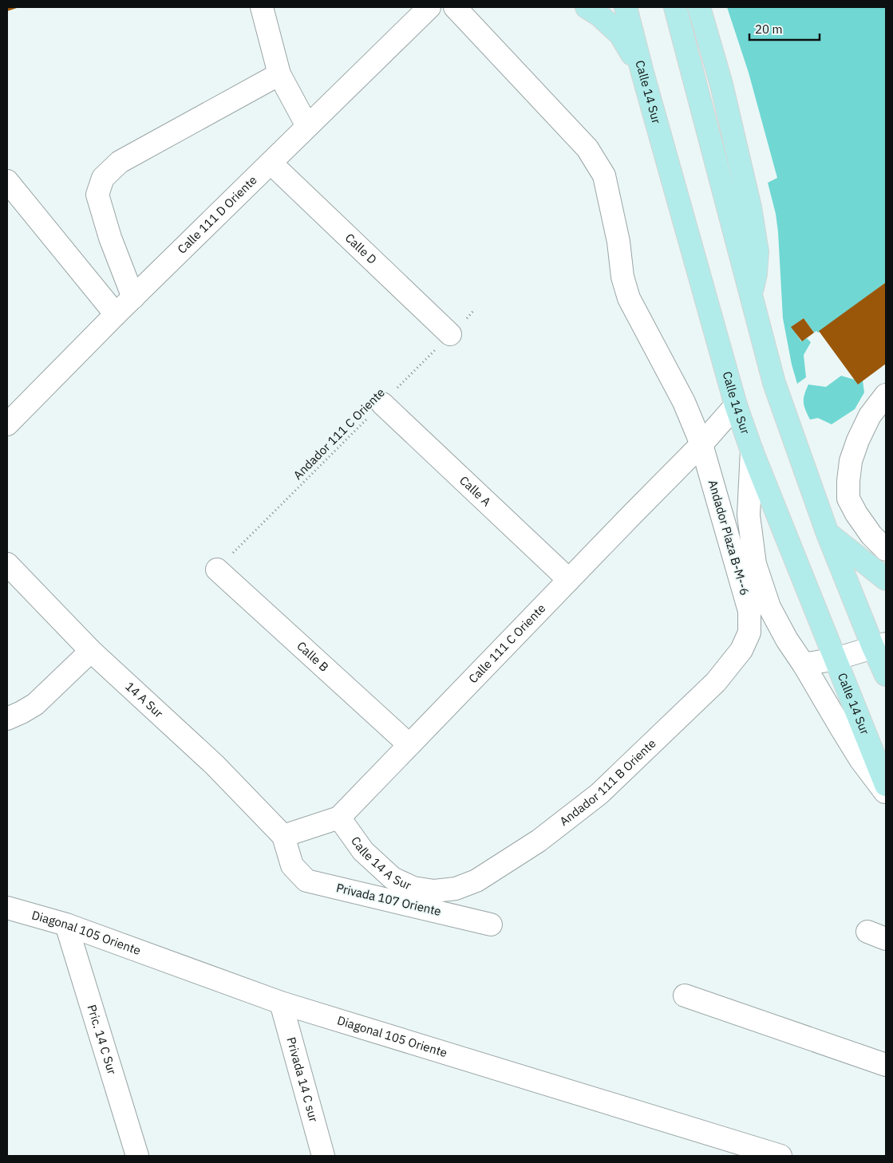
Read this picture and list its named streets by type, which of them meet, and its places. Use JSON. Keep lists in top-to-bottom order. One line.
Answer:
{"streets":{"main road":["Calle 14 Sur"],"street":["Calle 111 D Oriente","Calle D","Calle A","Andador Plaza B-M--6","Calle 111 C Oriente","Calle B","14 A Sur","Andador 111 B Oriente","Calle 14 A Sur","Privada 107 Oriente","Diagonal 105 Oriente","Pric. 14 C Sur","Privada 14 C sur"],"path":["Andador 111 C Oriente"]},"crossings":[["Calle 14 Sur","Calle 111 C Oriente"],["Calle 111 D Oriente","Calle D"],["Calle D","Andador 111 C Oriente"],["Andador 111 C Oriente","Calle A"],["Andador 111 C Oriente","Calle B"],["Calle A","Calle 111 C Oriente"],["Andador Plaza B-M--6","Calle 111 C Oriente"],["Andador Plaza B-M--6","Andador 111 B Oriente"],["Calle 111 C Oriente","Calle B"],["Calle 111 C Oriente","14 A Sur"],["Calle 111 C Oriente","Calle 14 A Sur"],["Calle 111 C Oriente","Privada 107 Oriente"],["14 A Sur","Privada 107 Oriente"],["Andador 111 B Oriente","Calle 14 A Sur"],["Diagonal 105 Oriente","Pric. 14 C Sur"],["Diagonal 105 Oriente","Privada 14 C sur"]],"scale_bar":"20 m"}
